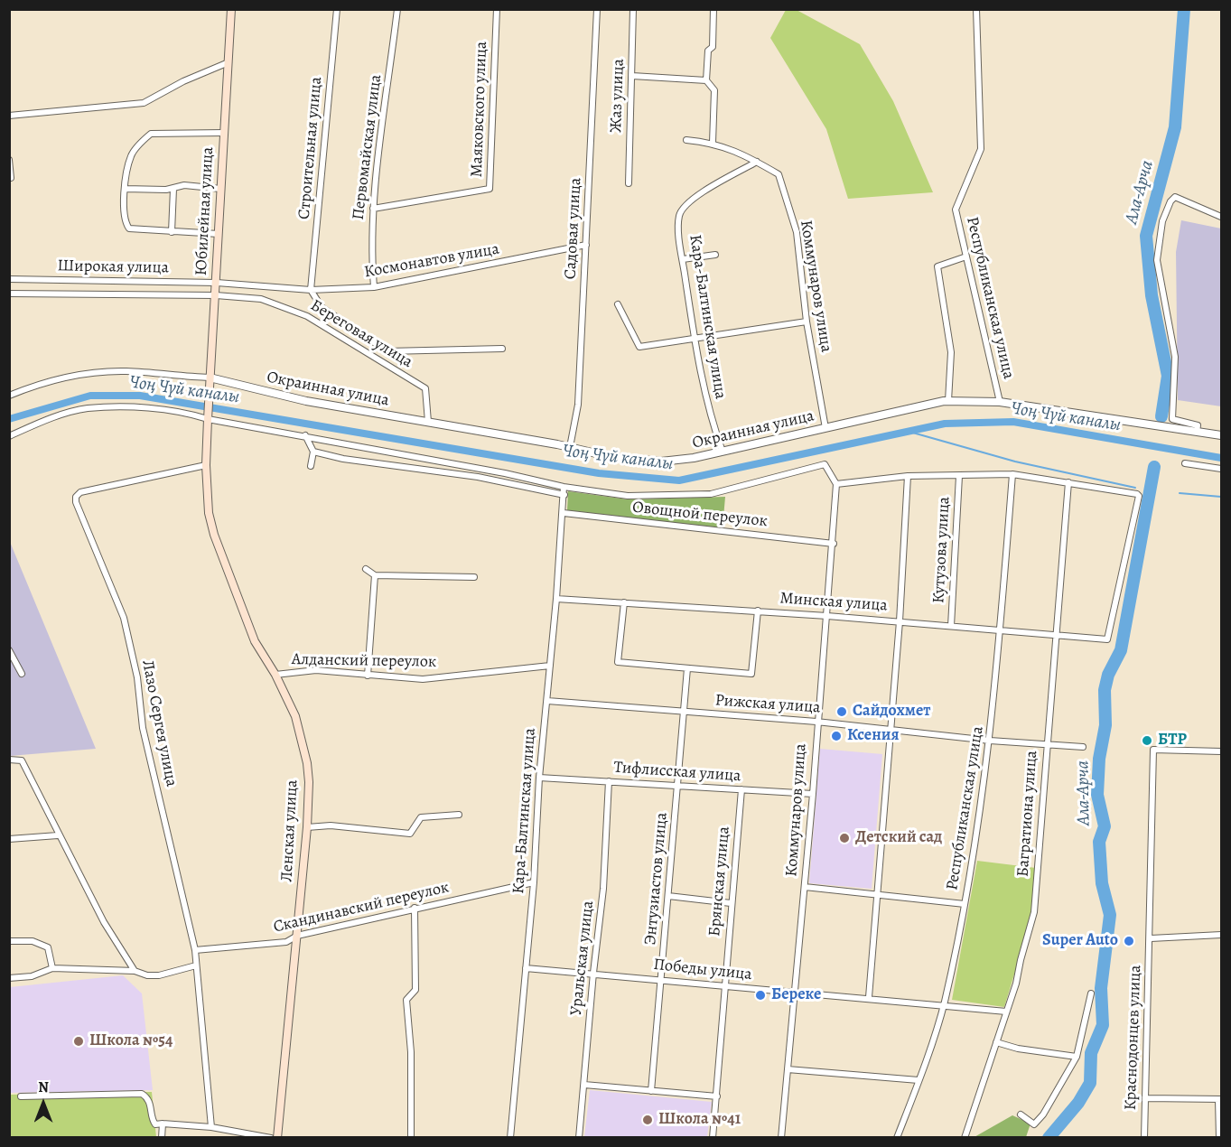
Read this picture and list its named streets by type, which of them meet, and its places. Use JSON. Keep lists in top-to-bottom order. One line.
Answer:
{"streets":{"main road":["Юбилейная улица","Ленская улица"],"street":["Жаз улица","Маяковского улица","Первомайская улица","Строительная улица","Садовая улица","Космонавтов улица","Широкая улица","Коммунаров улица","Республиканская улица","Кара-Балтинская улица","Береговая улица","Окраинная улица","Овощной переулок","Кутузова улица","Минская улица","Алданский переулок","Рижская улица","Лазо Сергея улица","Тифлисская улица","Багратиона улица","Энтузиастов улица","Брянская улица","Скандинавский переулок","Уральская улица","Победы улица","Краснодонцев улица"]},"crossings":[["Маяковского улица","Первомайская улица"],["Первомайская улица","Космонавтов улица"],["Строительная улица","Космонавтов улица"],["Строительная улица","Береговая улица"],["Юбилейная улица","Космонавтов улица"],["Юбилейная улица","Широкая улица"],["Юбилейная улица","Береговая улица"],["Юбилейная улица","Окраинная улица"],["Юбилейная улица","Ленская улица"],["Садовая улица","Космонавтов улица"],["Садовая улица","Окраинная улица"],["Космонавтов улица","Широкая улица"],["Космонавтов улица","Береговая улица"],["Коммунаров улица","Кара-Балтинская улица"],["Коммунаров улица","Окраинная улица"],["Коммунаров улица","Овощной переулок"],["Коммунаров улица","Минская улица"],["Коммунаров улица","Рижская улица"],["Коммунаров улица","Тифлисская улица"],["Коммунаров улица","Победы улица"],["Республиканская улица","Окраинная улица"],["Республиканская улица","Минская улица"],["Республиканская улица","Рижская улица"],["Республиканская улица","Победы улица"],["Кара-Балтинская улица","Окраинная улица"],["Кара-Балтинская улица","Овощной переулок"],["Кара-Балтинская улица","Минская улица"],["Кара-Балтинская улица","Алданский переулок"],["Кара-Балтинская улица","Рижская улица"],["Кара-Балтинская улица","Тифлисская улица"],["Кара-Балтинская улица","Скандинавский переулок"],["Кара-Балтинская улица","Победы улица"],["Береговая улица","Окраинная улица"],["Кутузова улица","Минская улица"],["Минская улица","Багратиона улица"],["Алданский переулок","Ленская улица"],["Рижская улица","Багратиона улица"],["Рижская улица","Энтузиастов улица"],["Лазо Сергея улица","Ленская улица"],["Лазо Сергея улица","Скандинавский переулок"],["Тифлисская улица","Энтузиастов улица"],["Тифлисская улица","Брянская улица"],["Тифлисская улица","Уральская улица"],["Багратиона улица","Победы улица"],["Ленская улица","Скандинавский переулок"],["Энтузиастов улица","Победы улица"],["Брянская улица","Победы улица"],["Уральская улица","Победы улица"]],"water":["Ала-Арча","Чоң Чүй каналы"],"places":["Сайдохмет","Ксения","БТР","Детский сад","Super Auto","Береке","Школа №54","Школа №41"],"north":"top"}
